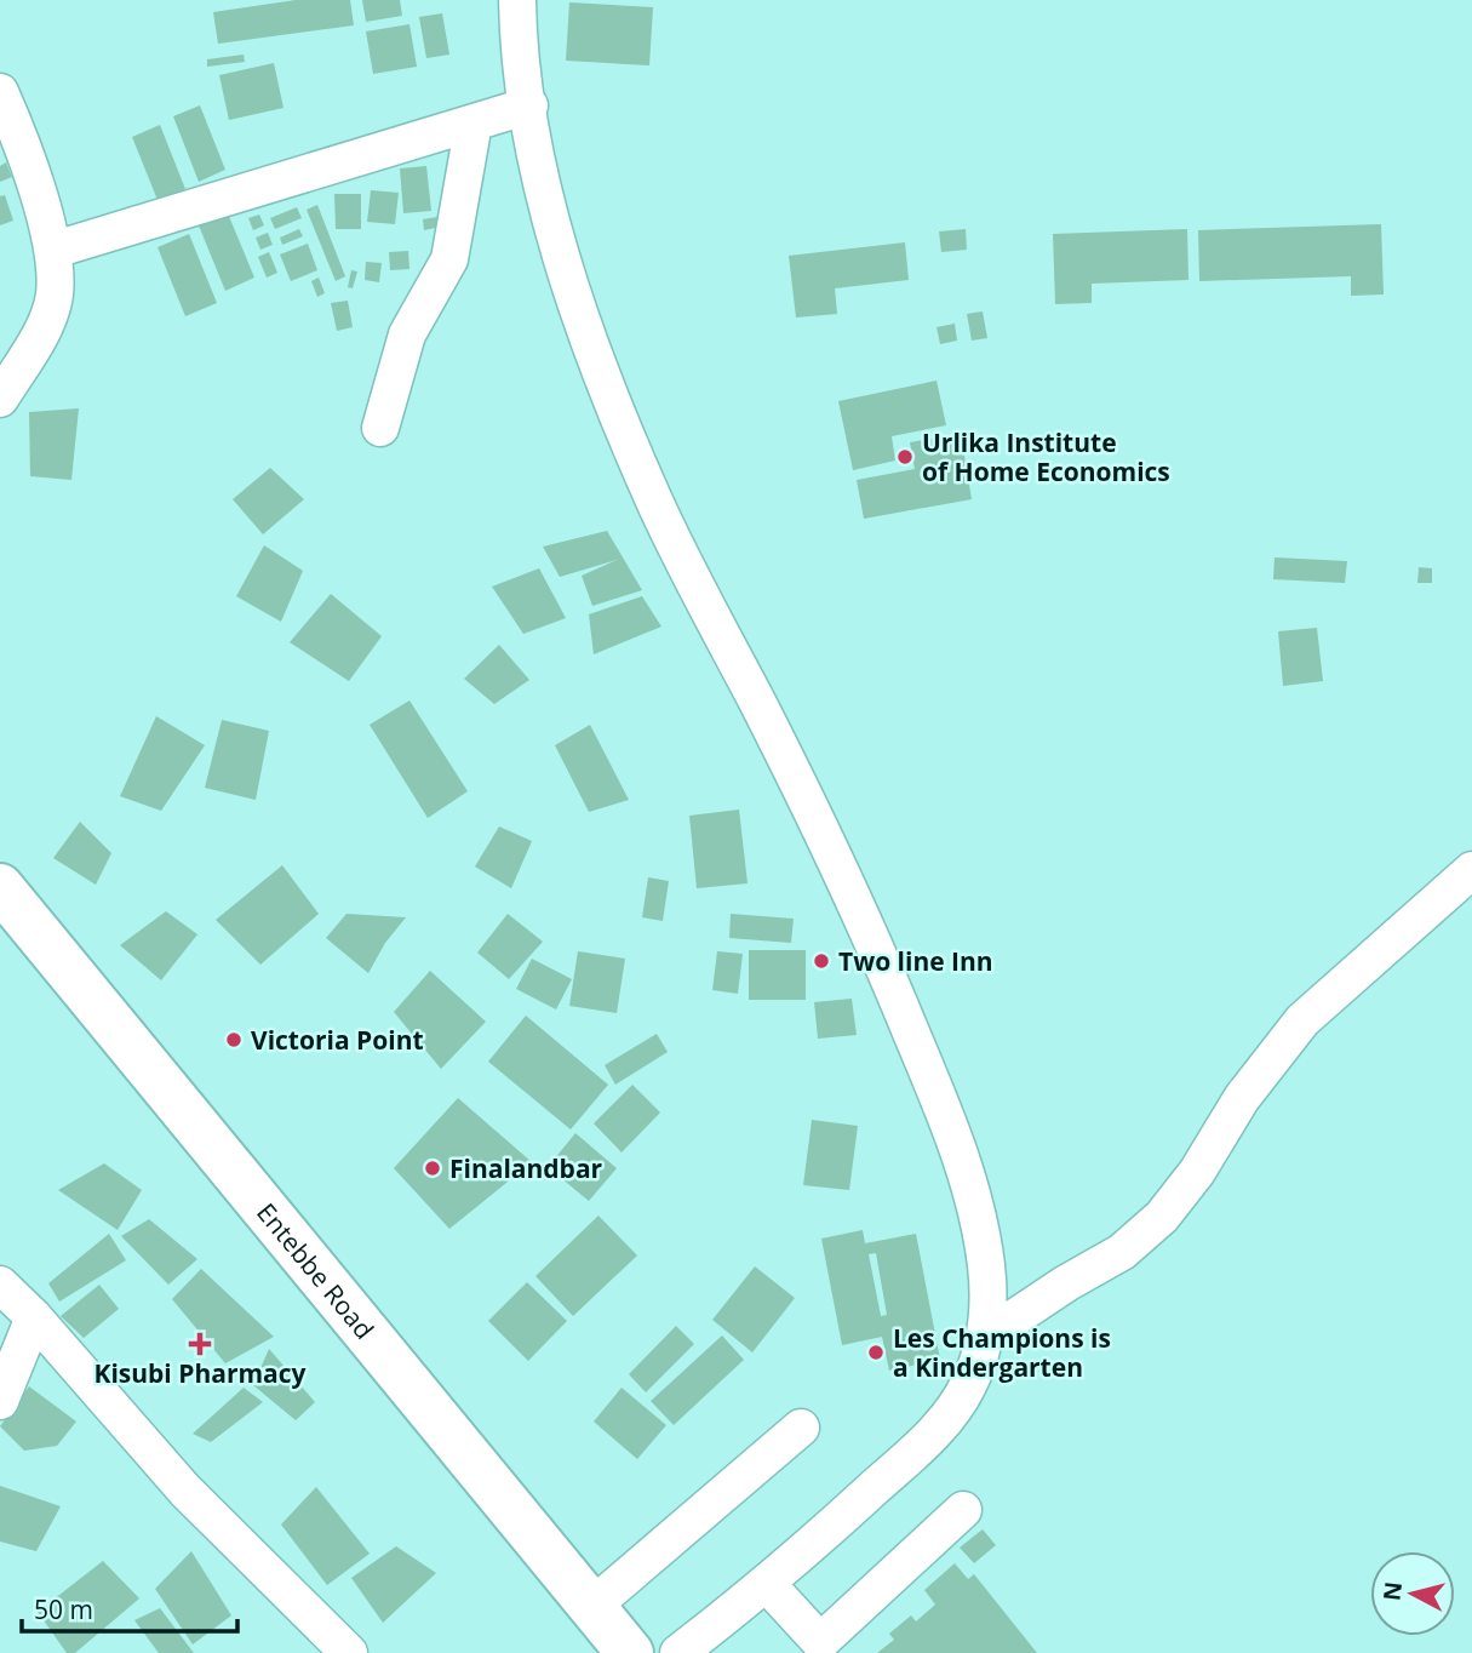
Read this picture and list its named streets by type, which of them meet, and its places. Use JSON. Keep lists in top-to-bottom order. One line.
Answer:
{"streets":{"main road":["Entebbe Road"]},"places":{"other":["Urlika Institute of Home Economics","Two line Inn","Victoria Point","Finalandbar","Les Champions is a Kindergarten"],"health":["Kisubi Pharmacy"]},"scale_bar":"50 m","north":"left"}
